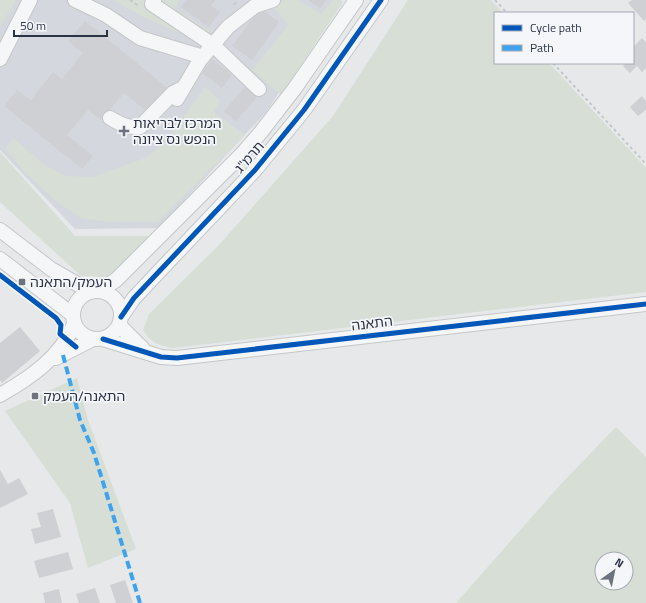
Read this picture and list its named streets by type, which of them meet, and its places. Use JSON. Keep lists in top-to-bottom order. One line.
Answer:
{"streets":{"street":["תרמ\"ג","התאנה"]},"crossings":[["תרמ\"ג","התאנה"]],"places":{"health":["המרכז לבריאות הנפש נס ציונה"],"transit":["העמק/התאנה","התאנה/העמק"]},"legend":["Cycle path","Path"],"scale_bar":"50 m","north":"top right"}
